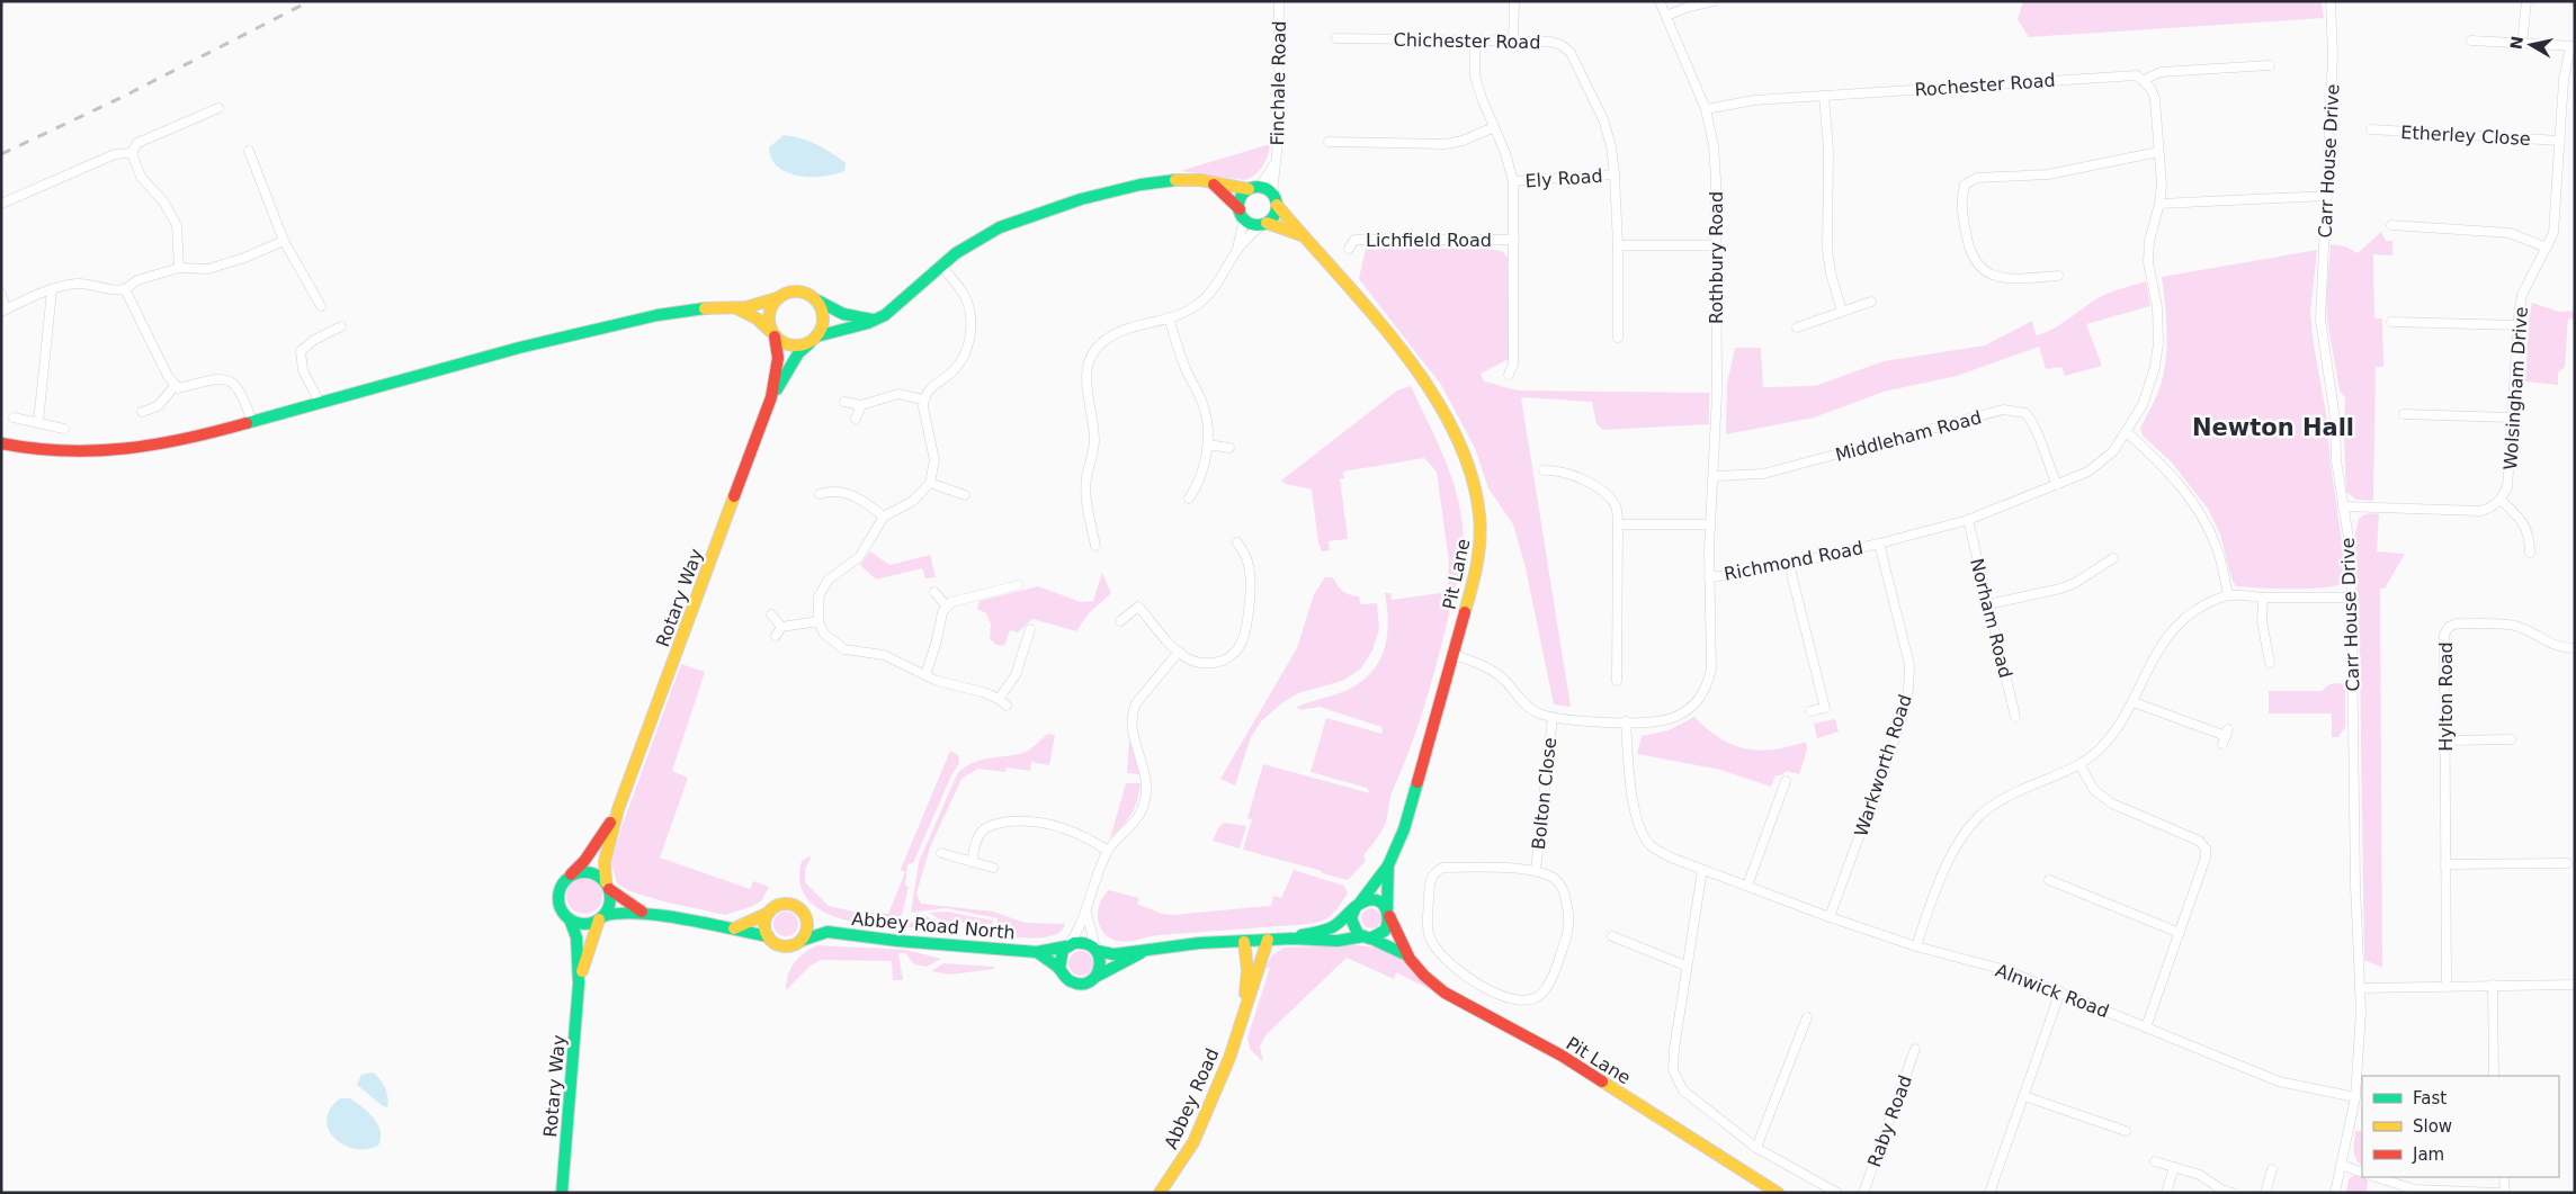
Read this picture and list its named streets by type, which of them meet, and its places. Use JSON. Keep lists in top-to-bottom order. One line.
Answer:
{"streets":{"street":["Chichester Road","Finchale Road","Rochester Road","Etherley Close","Carr House Drive","Ely Road","Lichfield Road","Rothbury Road","Wolsingham Drive","Middleham Road","Richmond Road","Pit Lane","Rotary Way","Norham Road","Hylton Road","Warkworth Road","Bolton Close","Abbey Road North","Alnwick Road","Abbey Road","Raby Road"]},"crossings":[["Chichester Road","Ely Road"],["Chichester Road","Lichfield Road"],["Finchale Road","Pit Lane"],["Rochester Road","Rothbury Road"],["Etherley Close","Wolsingham Drive"],["Carr House Drive","Alnwick Road"],["Ely Road","Lichfield Road"],["Rothbury Road","Middleham Road"],["Rothbury Road","Richmond Road"],["Rothbury Road","Pit Lane"],["Rothbury Road","Bolton Close"],["Rothbury Road","Alnwick Road"],["Richmond Road","Warkworth Road"],["Warkworth Road","Alnwick Road"]],"districts":["Newton Hall"],"legend":["Fast","Slow","Jam"],"north":"left"}
